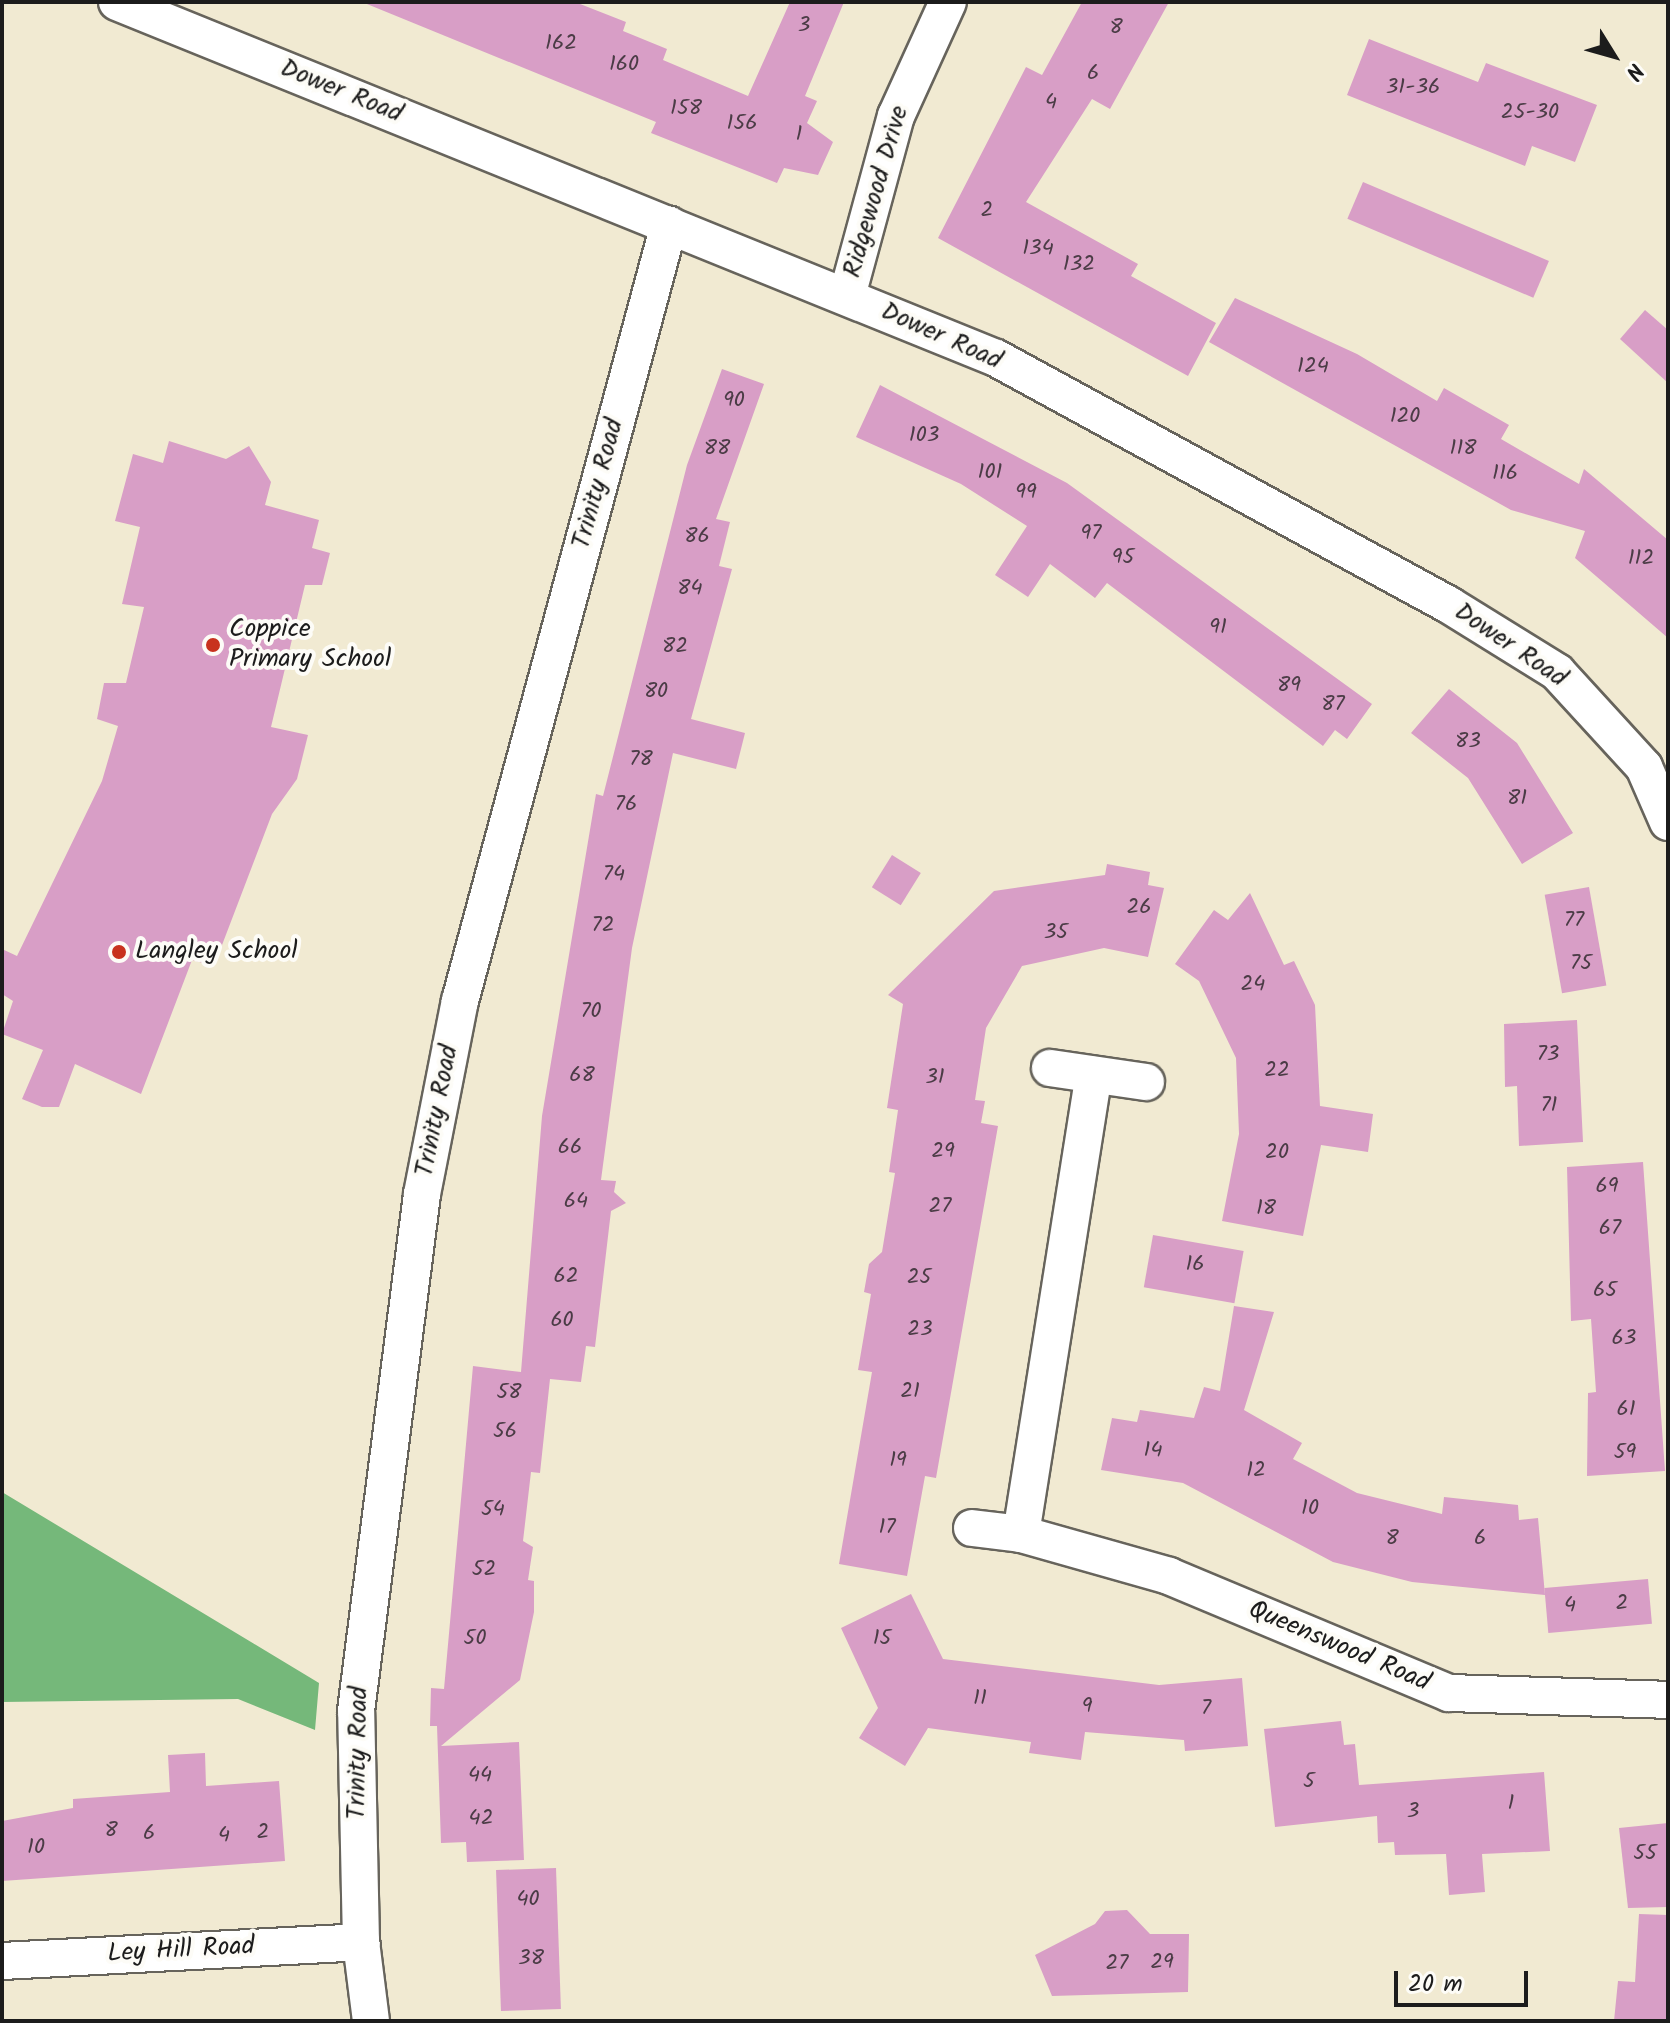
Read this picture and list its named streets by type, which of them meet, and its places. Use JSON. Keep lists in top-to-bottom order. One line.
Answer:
{"streets":{"street":["Dower Road","Ridgewood Drive","Trinity Road","Queenswood Road","Ley Hill Road"]},"crossings":[["Dower Road","Ridgewood Drive"],["Dower Road","Trinity Road"],["Trinity Road","Ley Hill Road"]],"places":["Coppice Primary School","Langley School"],"house_numbers":["3","8","162","160","6","31-36","4","158","25-30","156","1","2","134","132","124","90","120","103","88","118","101","116","99","97","86","95","112","84","91","82","89","80","87","83","78","81","76","74","26","77","72","35","75","24","70","73","22","68","31","71","66","29","20","69","64","27","18","67","16","62","25","65","60","23","63","21","58","61","56","14","59","19","12","10","54","17","8","6","52","2","4","50","15","11","9","7","44","5","1","3","42","8","2","6","4","10","55","40","38","29","27"],"scale_bar":"20 m","north":"bottom right"}
